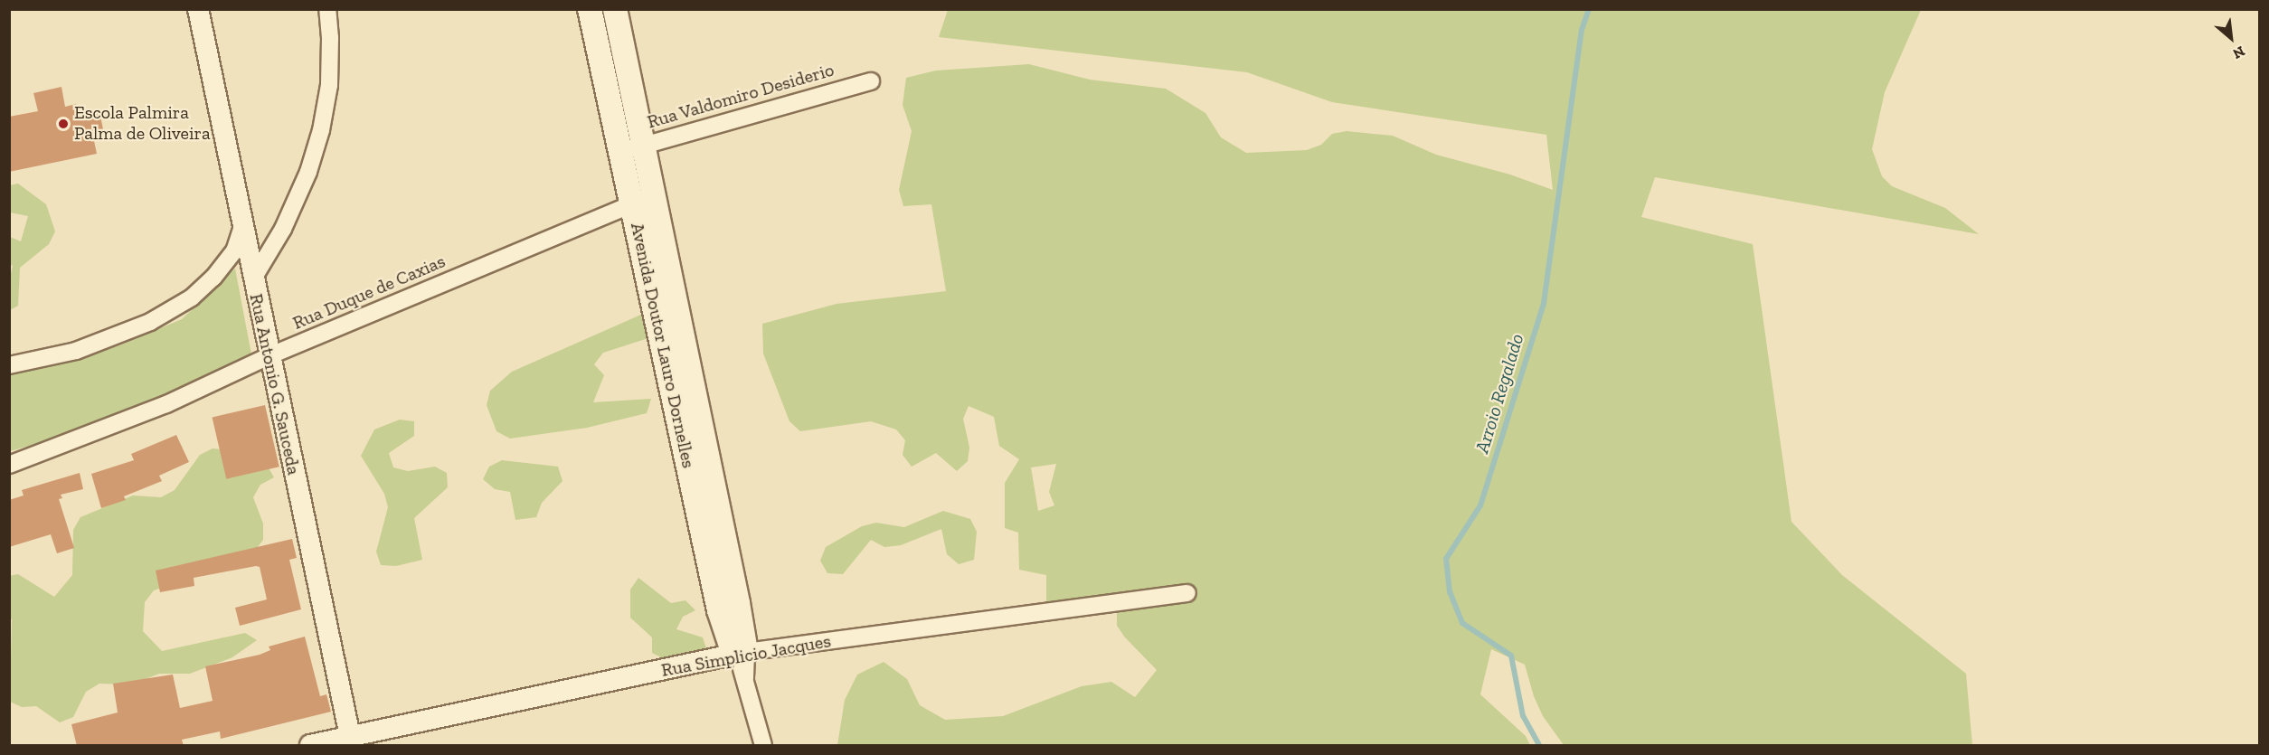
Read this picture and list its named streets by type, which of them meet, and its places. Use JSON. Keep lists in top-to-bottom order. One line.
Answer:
{"streets":{"main road":["Avenida Doutor Lauro Dornelles"],"street":["Rua Valdomiro Desiderio","Rua Duque de Caxias","Rua Antonio G. Sauceda","Rua Simplicio Jacques"]},"crossings":[["Rua Valdomiro Desiderio","Avenida Doutor Lauro Dornelles"],["Rua Duque de Caxias","Avenida Doutor Lauro Dornelles"],["Rua Duque de Caxias","Rua Antonio G. Sauceda"],["Avenida Doutor Lauro Dornelles","Rua Simplicio Jacques"],["Rua Antonio G. Sauceda","Rua Simplicio Jacques"]],"water":["Arroio Regalado"],"places":["Escola Palmira Palma de Oliveira"],"north":"bottom right"}
